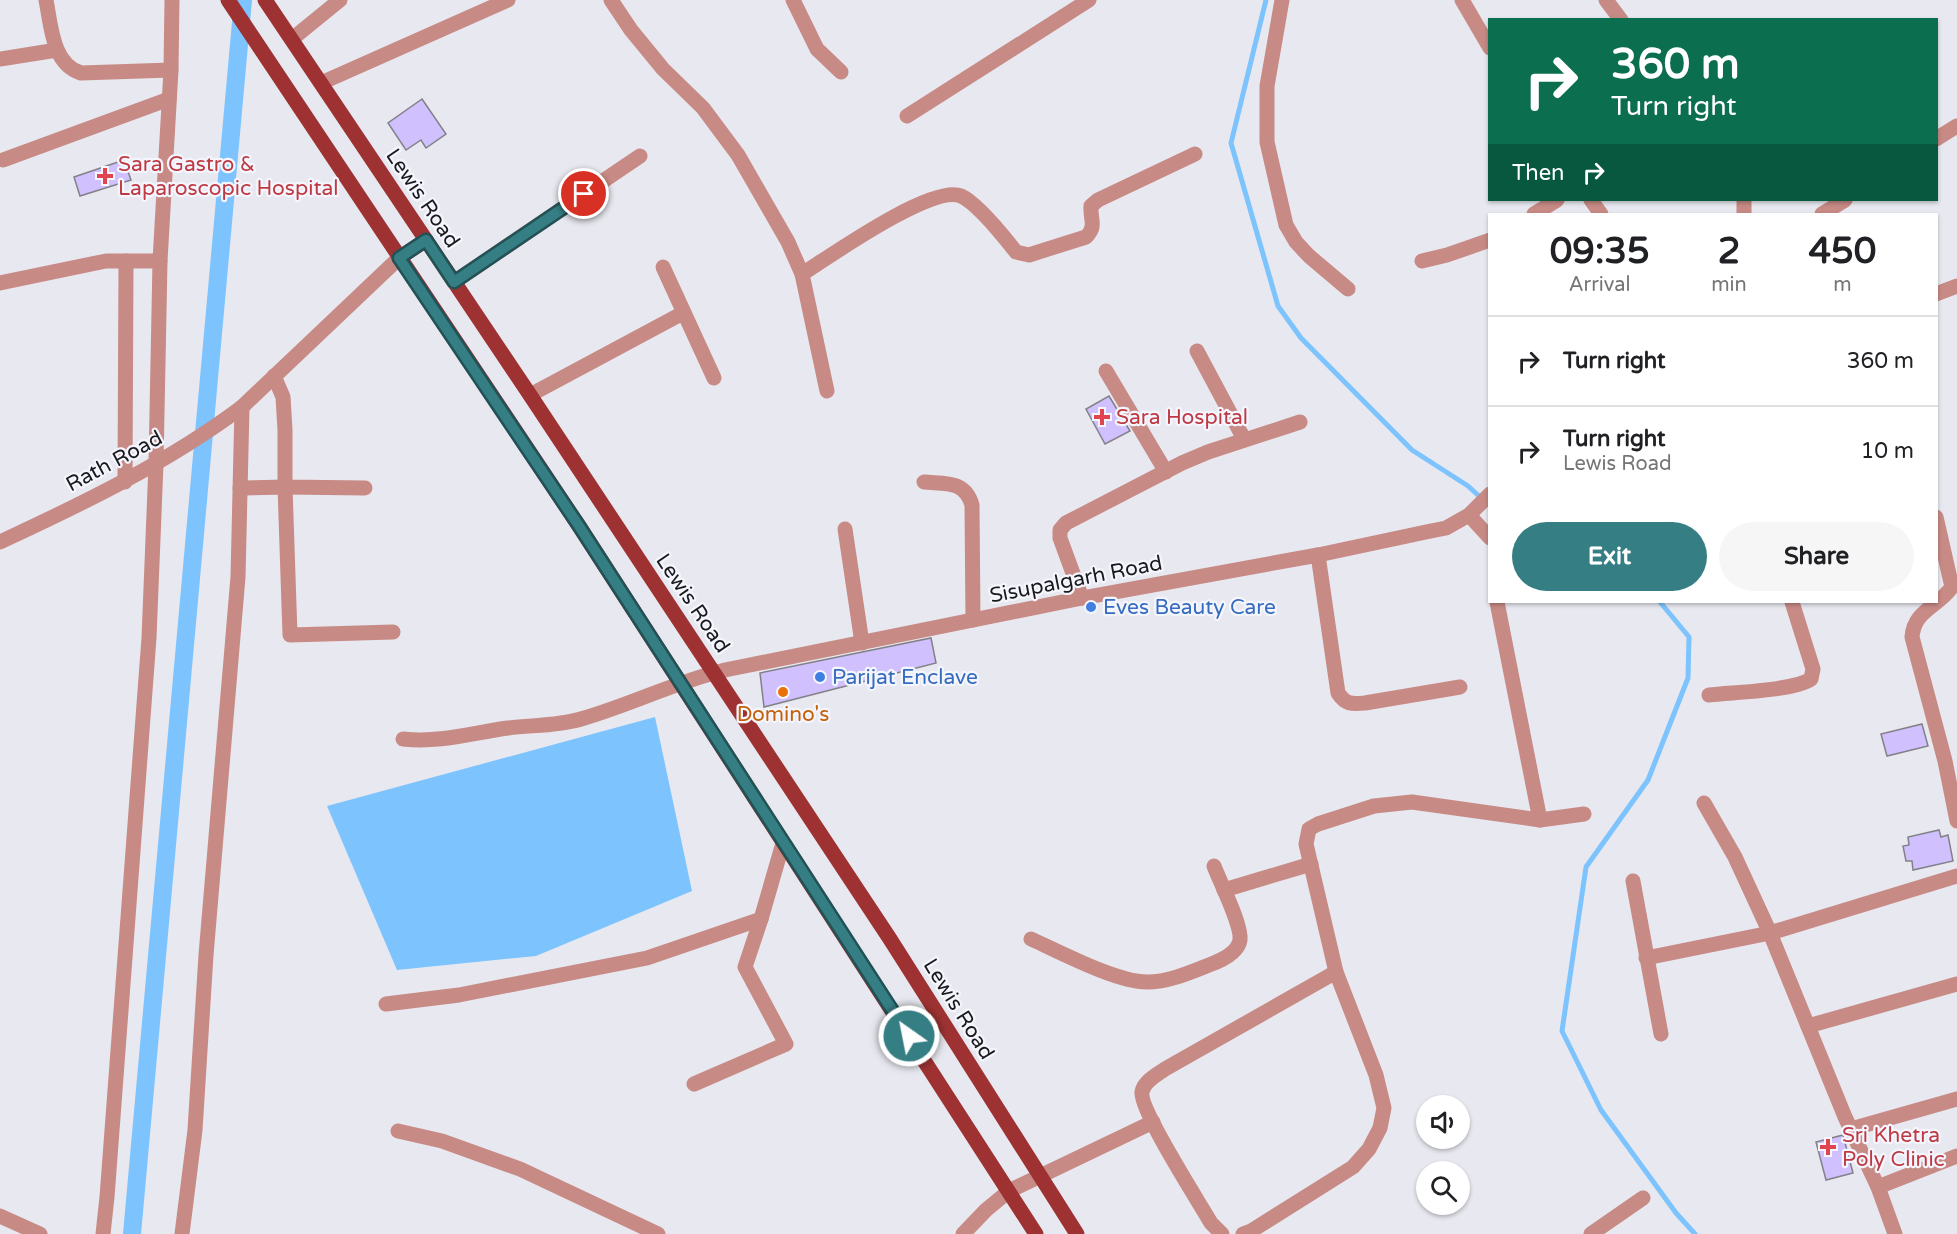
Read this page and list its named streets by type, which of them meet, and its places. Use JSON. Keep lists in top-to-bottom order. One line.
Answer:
{"streets":{"main road":["Lewis Road"],"street":["Rath Road","Sisupalgarh Road"]},"crossings":[["Lewis Road","Sisupalgarh Road"]],"places":{"health":["Sara Gastro & Laparoscopic Hospital","Sara Hospital","Sri Khetra Poly Clinic"],"other":["Eves Beauty Care","Parijat Enclave","Domino's"]},"page":{"turn":["360 m","Turn right"],"then":"Then","eta":["09:35","Arrival","2","min","450","m"],"list":[{"name":"Turn right","value":"360 m"},{"name":"Turn right","note":"Lewis Road","value":"10 m"}],"buttons":["Exit","Share"]}}
